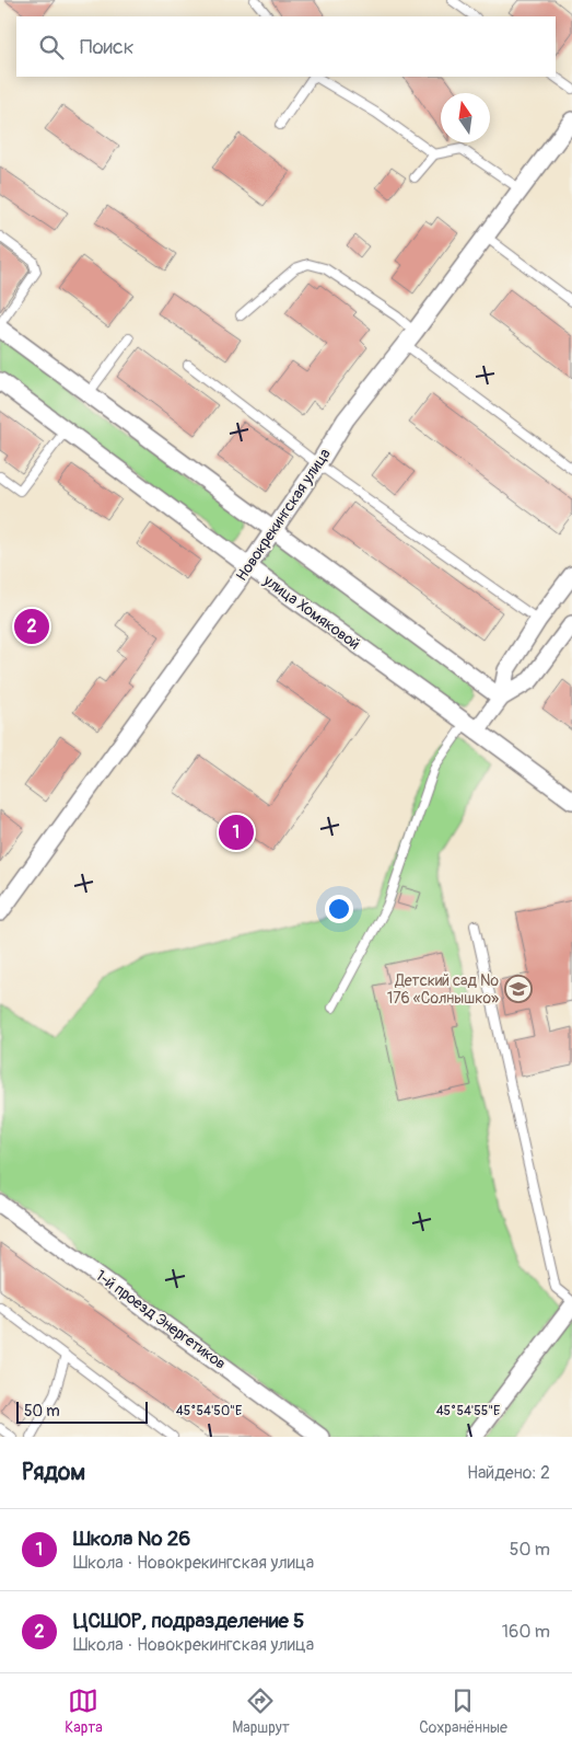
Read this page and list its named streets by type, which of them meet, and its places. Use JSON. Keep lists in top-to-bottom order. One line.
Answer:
{"streets":{"street":["Новокрекингская улица","улица Хомяковой","1-й проезд Энергетиков"]},"crossings":[["Новокрекингская улица","улица Хомяковой"]],"places":{"school or university":["Детский сад № 176 «Солнышко»"]},"scale_bar":"50 m","north":"top","page":{"search":"Поиск","pins":["2","1"],"scale":"50 m","heading":["Рядом","Найдено: 2"],"list":[{"mark":"1","name":"Школа № 26","note":"Школа · Новокрекингская улица","value":"50 m"},{"mark":"2","name":"ЦСШОР, подразделение 5","note":"Школа · Новокрекингская улица","value":"160 m"}],"nav":["Карта","Маршрут","Сохранённые"]},"coordinates":["45°54'50\"E","45°54'55\"E"]}
